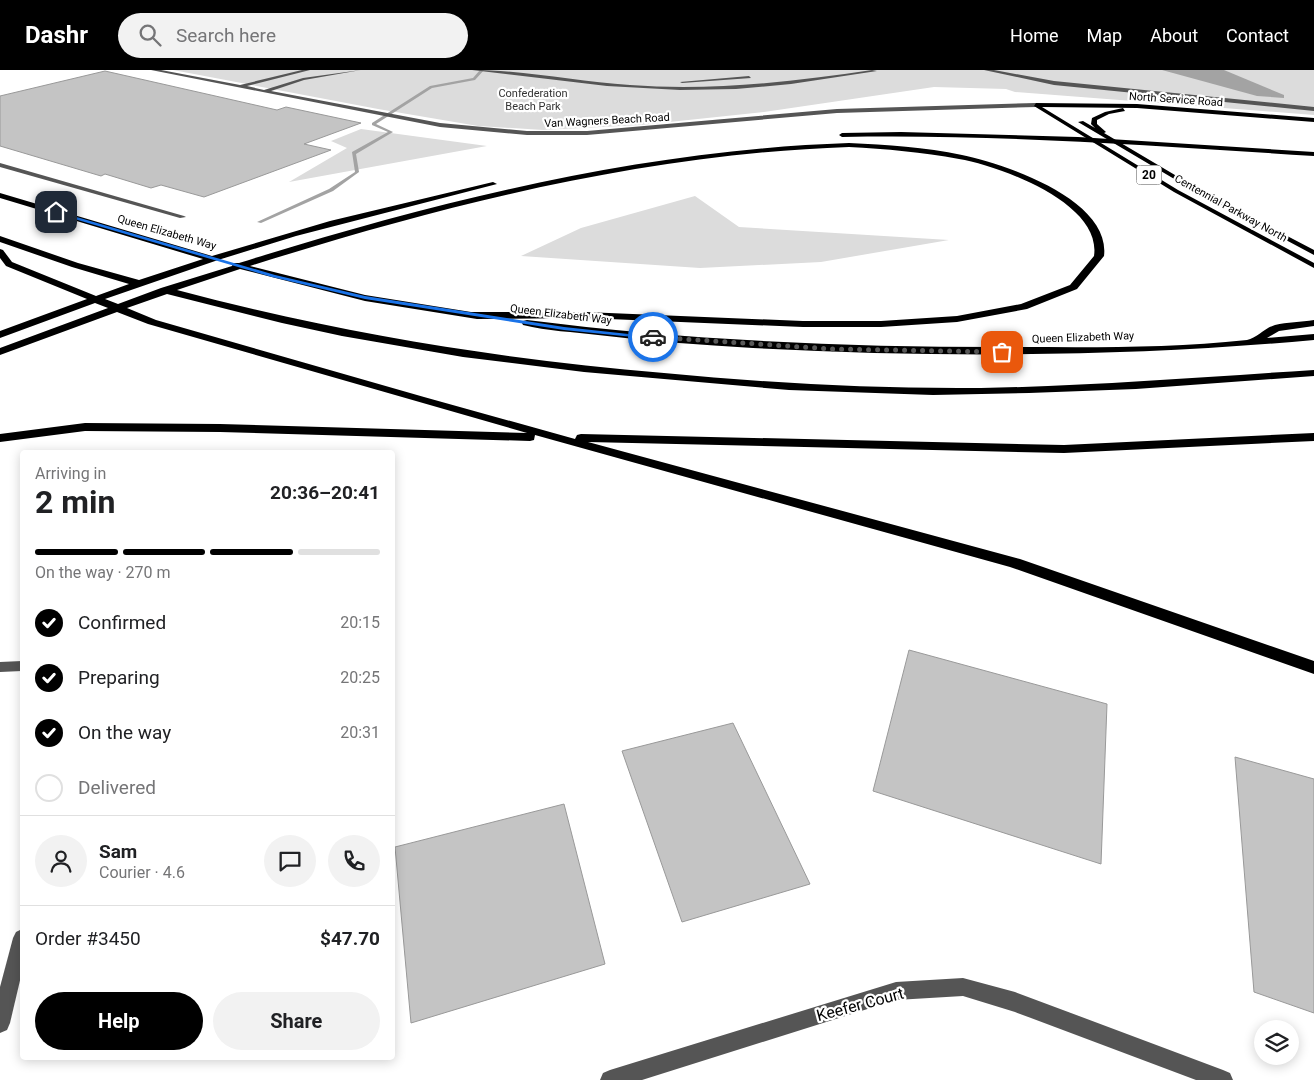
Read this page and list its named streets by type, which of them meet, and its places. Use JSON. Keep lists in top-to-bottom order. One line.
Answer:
{"streets":{"highway":["Queen Elizabeth Way"],"main road":["North Service Road","20","Centennial Parkway North"],"street":["Van Wagners Beach Road","Keefer Court"]},"crossings":[["North Service Road","Van Wagners Beach Road"],["North Service Road","Centennial Parkway North"],["Van Wagners Beach Road","Centennial Parkway North"]],"parks":["Confederation Beach Park"],"page":{"header":"Dashr","search":"Search here","nav":["Home","Map","About","Contact"],"heading":["2 min","Arriving in","20:36–20:41"],"panel":["Sam","Courier · 4.6","Order #3450","$47.70"],"bar":"On the way · 270 m","list":[["Confirmed","20:15"],["Preparing","20:25"],["On the way","20:31"],"Delivered"],"buttons":["Help","Share"]}}
